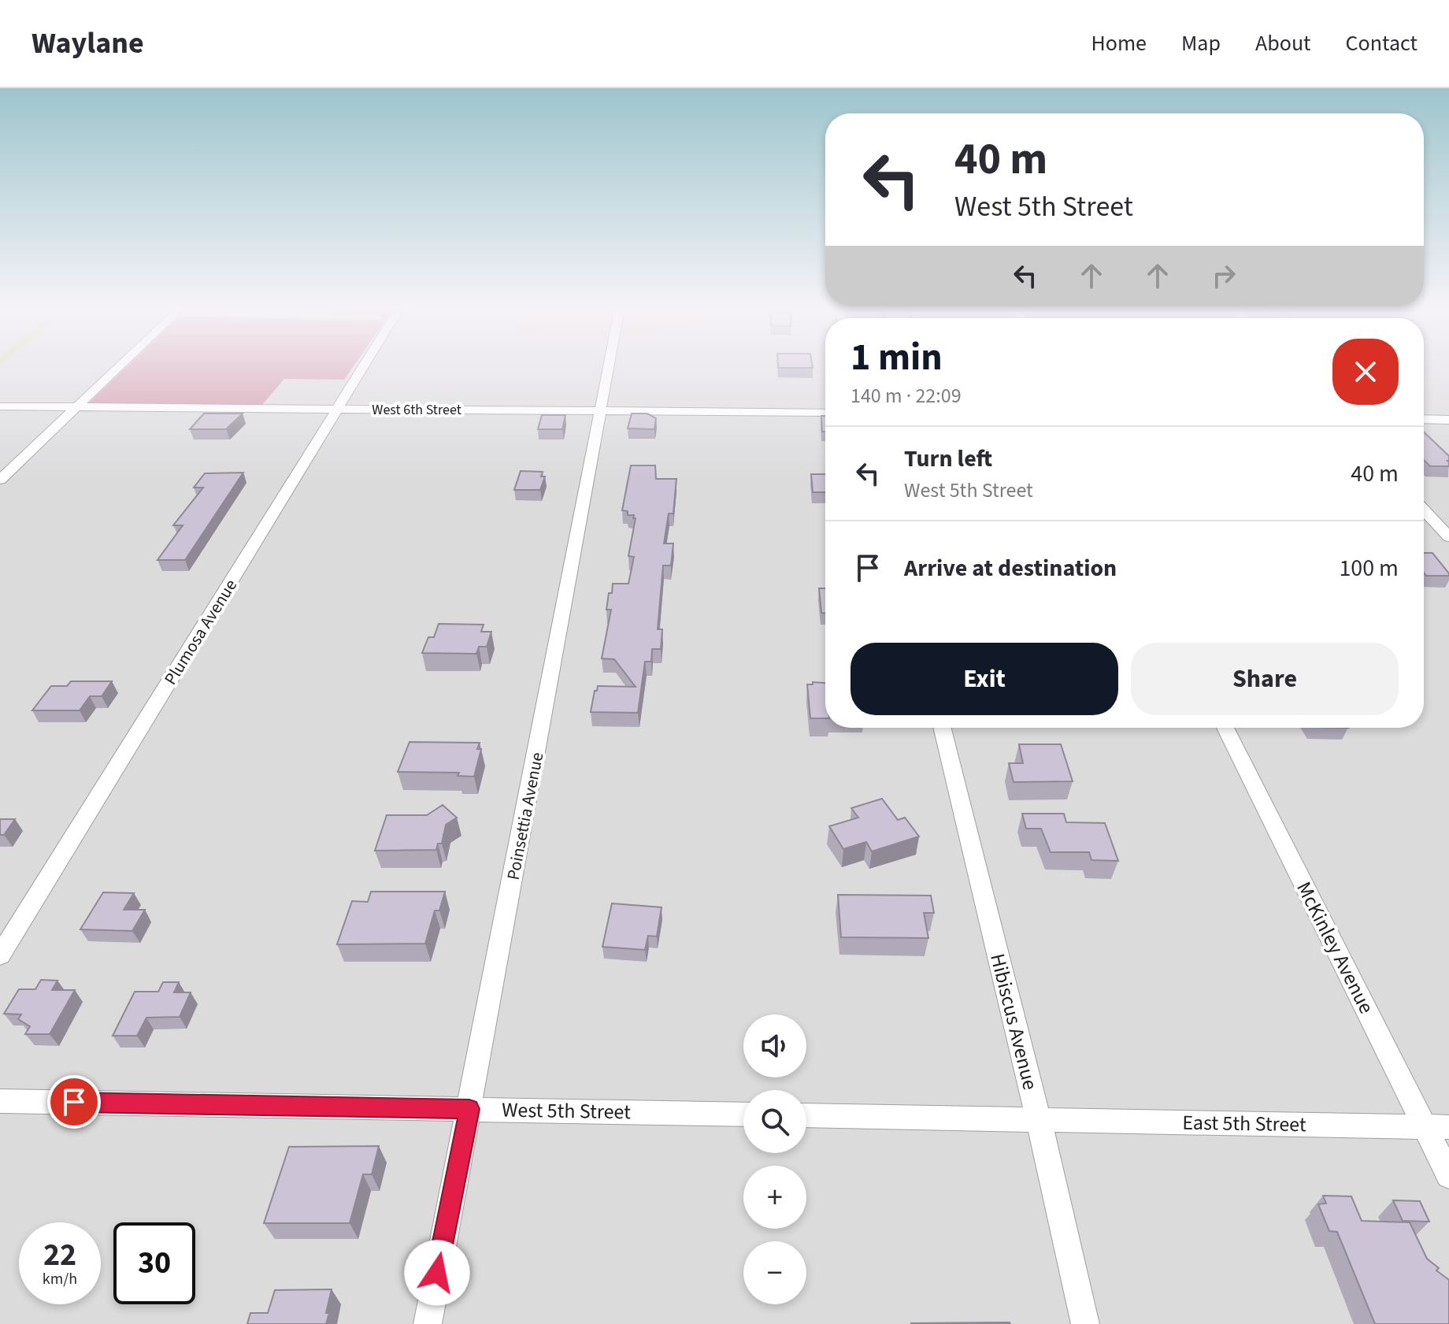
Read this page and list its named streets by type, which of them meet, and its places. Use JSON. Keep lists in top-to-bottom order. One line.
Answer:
{"streets":{"street":["West 6th Street","Plumosa Avenue","Poinsettia Avenue","McKinley Avenue","Hibiscus Avenue","West 5th Street","East 5th Street"]},"crossings":[["West 6th Street","Plumosa Avenue"],["West 6th Street","Poinsettia Avenue"],["Poinsettia Avenue","West 5th Street"],["McKinley Avenue","East 5th Street"],["Hibiscus Avenue","East 5th Street"]],"page":{"header":"Waylane","nav":["Home","Map","About","Contact"],"turn":["40 m","West 5th Street"],"heading":["1 min","140 m · 22:09"],"list":[{"name":"Turn left","note":"West 5th Street","value":"40 m"},{"name":"Arrive at destination","value":"100 m"}],"buttons":["Exit","Share"],"map_buttons":["+","−"],"speed":"22 km/h","limit":"30"}}
